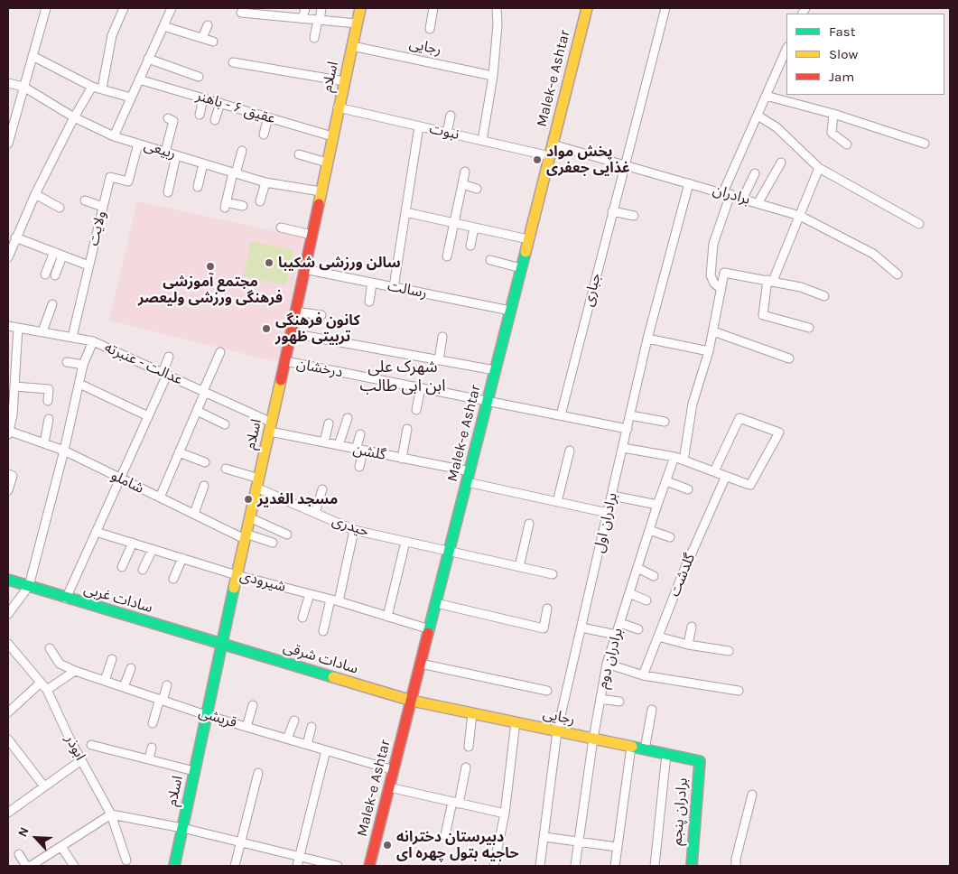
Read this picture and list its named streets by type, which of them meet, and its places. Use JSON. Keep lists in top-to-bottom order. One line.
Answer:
{"streets":{"street":["رجایی","اسلام","Malek-e Ashtar","عقیق ۶ - باهنر","نبوت","ربیعی","برادران","ولایت","رسالت","جباری","عدالت - عنبرته","درخشان","گلشن","شاملو","برادران اول","حیدری","گلدشت","شیرودی","سادات غربی","سادات شرقی","برادران دوم","قریشی","ابوذر","برادران پنجم"]},"crossings":[["رجایی","اسلام"],["رجایی","Malek-e Ashtar"],["رجایی","برادران اول"],["رجایی","سادات شرقی"],["رجایی","برادران دوم"],["رجایی","برادران پنجم"],["اسلام","عقیق ۶ - باهنر"],["اسلام","نبوت"],["اسلام","ربیعی"],["اسلام","رسالت"],["اسلام","عدالت - عنبرته"],["اسلام","درخشان"],["اسلام","گلشن"],["اسلام","شاملو"],["اسلام","حیدری"],["اسلام","شیرودی"],["اسلام","سادات غربی"],["اسلام","سادات شرقی"],["اسلام","قریشی"],["Malek-e Ashtar","نبوت"],["Malek-e Ashtar","برادران"],["Malek-e Ashtar","رسالت"],["Malek-e Ashtar","درخشان"],["Malek-e Ashtar","گلشن"],["Malek-e Ashtar","حیدری"],["Malek-e Ashtar","شیرودی"],["Malek-e Ashtar","سادات شرقی"],["Malek-e Ashtar","قریشی"],["ربیعی","ولایت"],["برادران","جباری"],["برادران","برادران اول"],["ولایت","عدالت - عنبرته"],["جباری","درخشان"],["عدالت - عنبرته","گلشن"],["درخشان","برادران اول"],["گلشن","برادران اول"],["سادات غربی","سادات شرقی"]],"districts":["شهرک علی ابن ابی طالب"],"places":["پخش مواد غذایی جعفری","سالن ورزشی شکیبا","مجتمع آموزشی فرهنگی ورزشی ولیعصر","کانون فرهنگی تربیتی ظهور","مسجد الغدیر","دبیرستان دخترانه حاجیه بتول چهره ای"],"legend":["Fast","Slow","Jam"],"north":"top left"}
